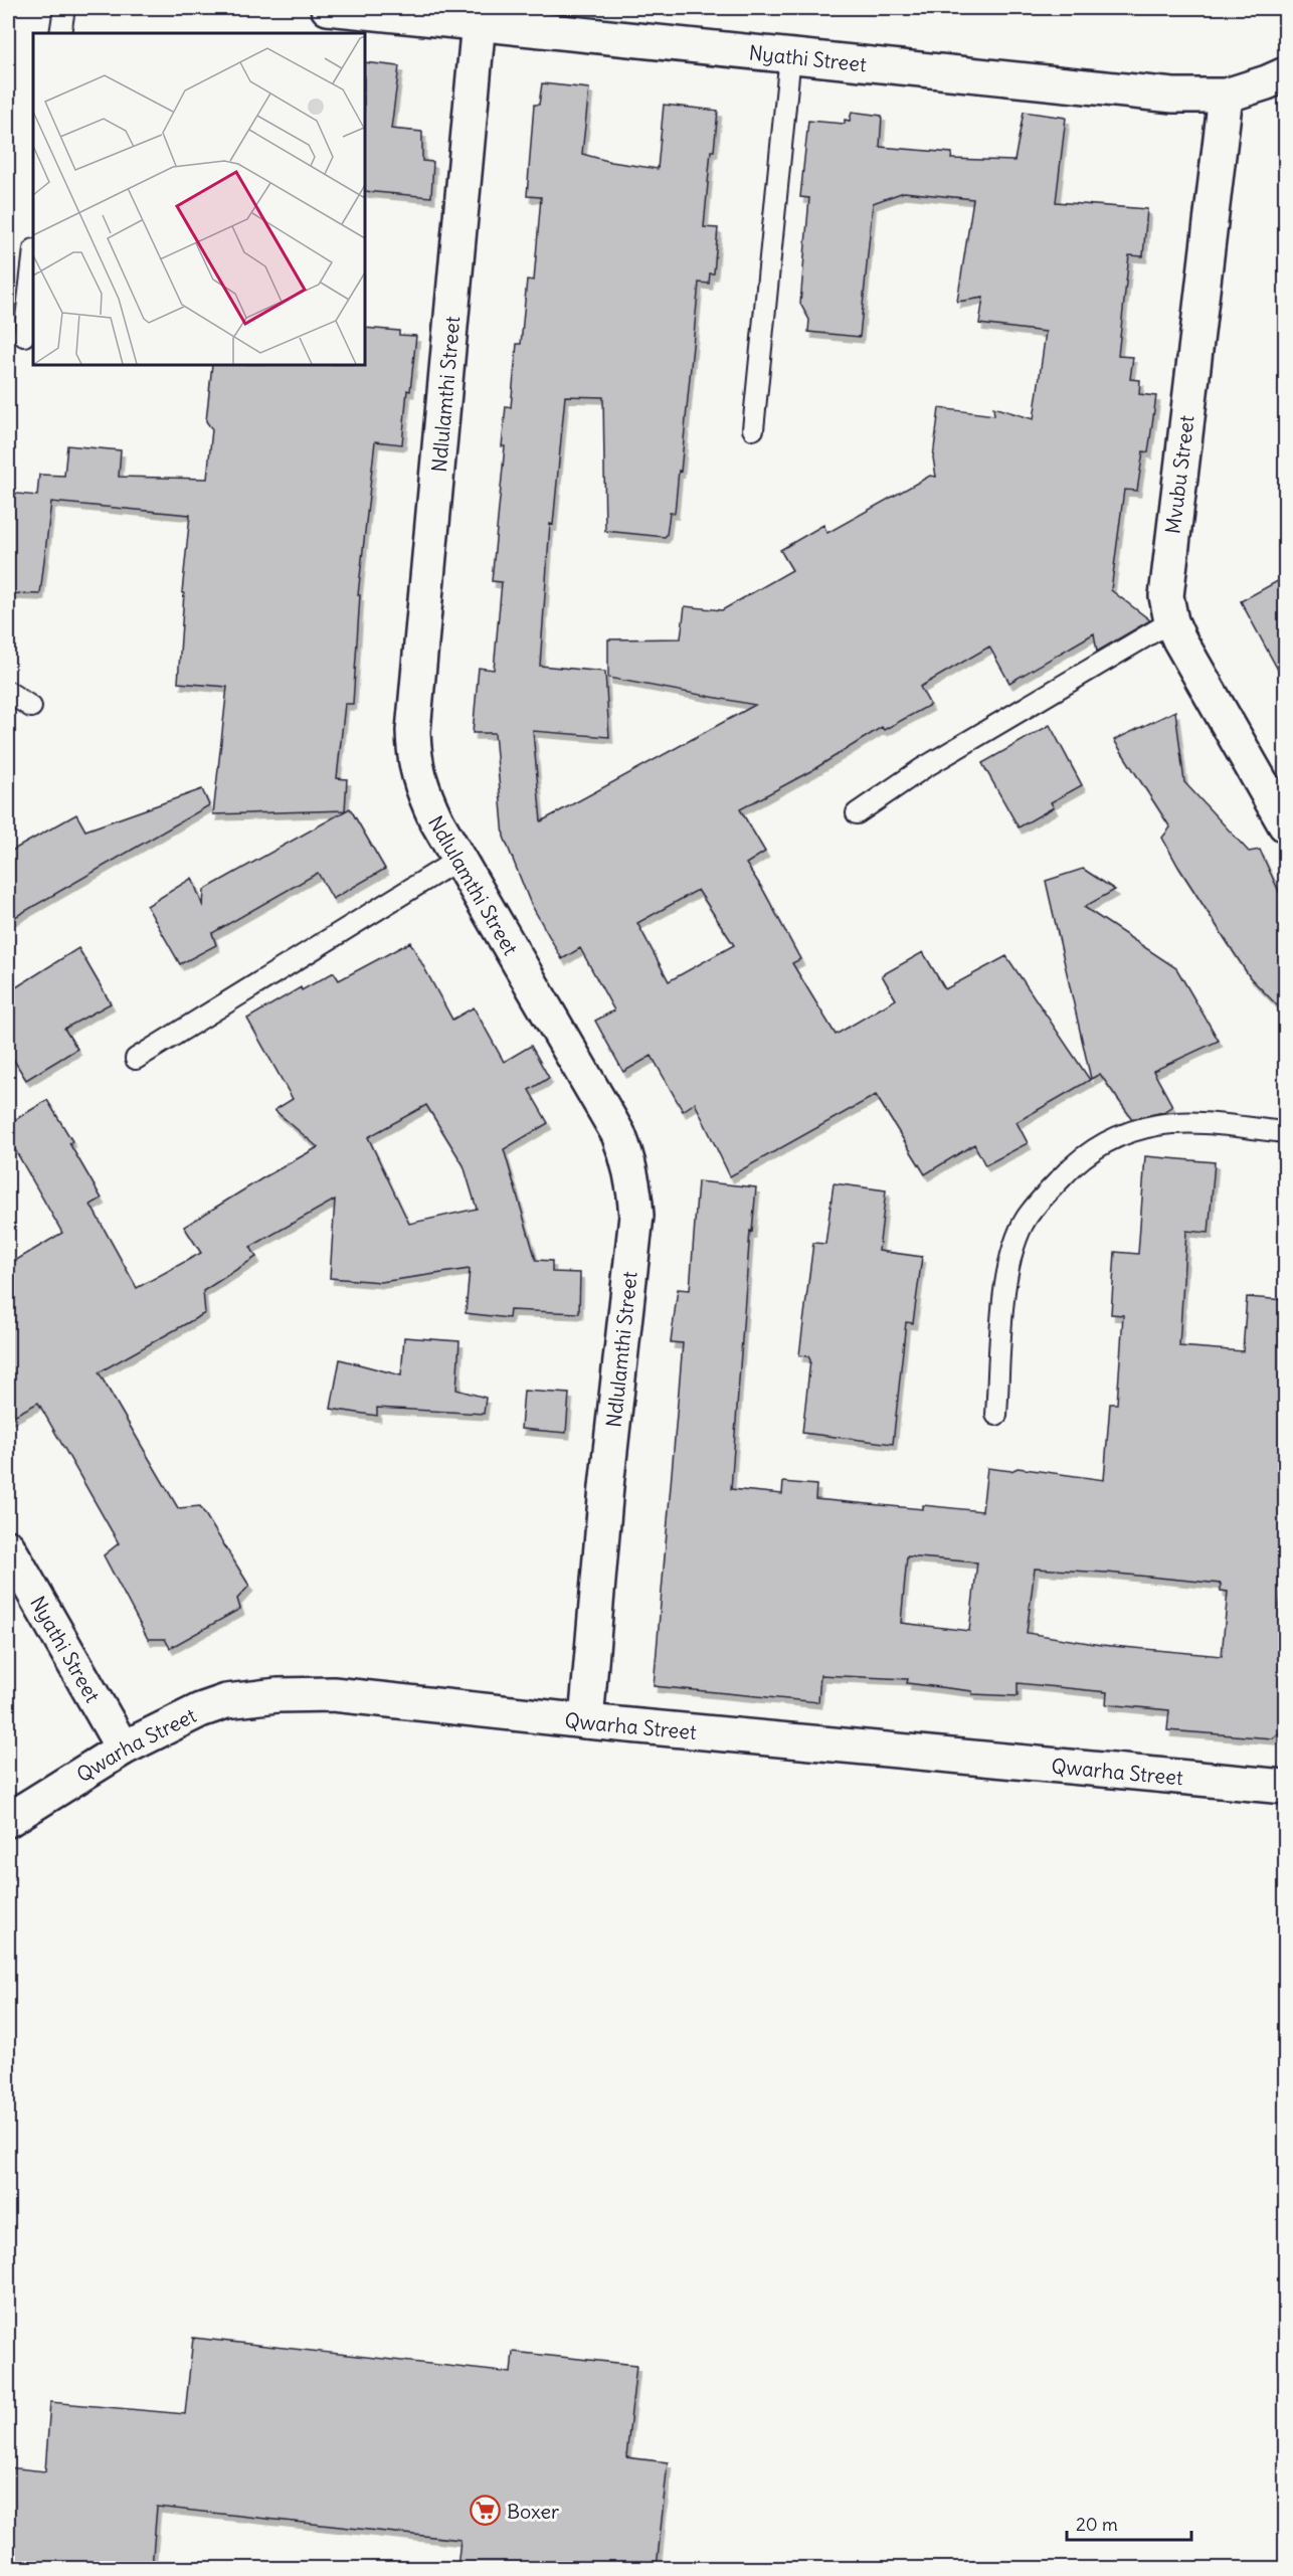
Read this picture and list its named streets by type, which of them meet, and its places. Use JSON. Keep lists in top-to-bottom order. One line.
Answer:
{"streets":{"street":["Nyathi Street","Ndlulamthi Street","Mvubu Street","Qwarha Street"]},"crossings":[["Nyathi Street","Ndlulamthi Street"],["Nyathi Street","Mvubu Street"],["Nyathi Street","Qwarha Street"],["Ndlulamthi Street","Qwarha Street"]],"places":{"supermarket":["Boxer"]},"scale_bar":"20 m"}
